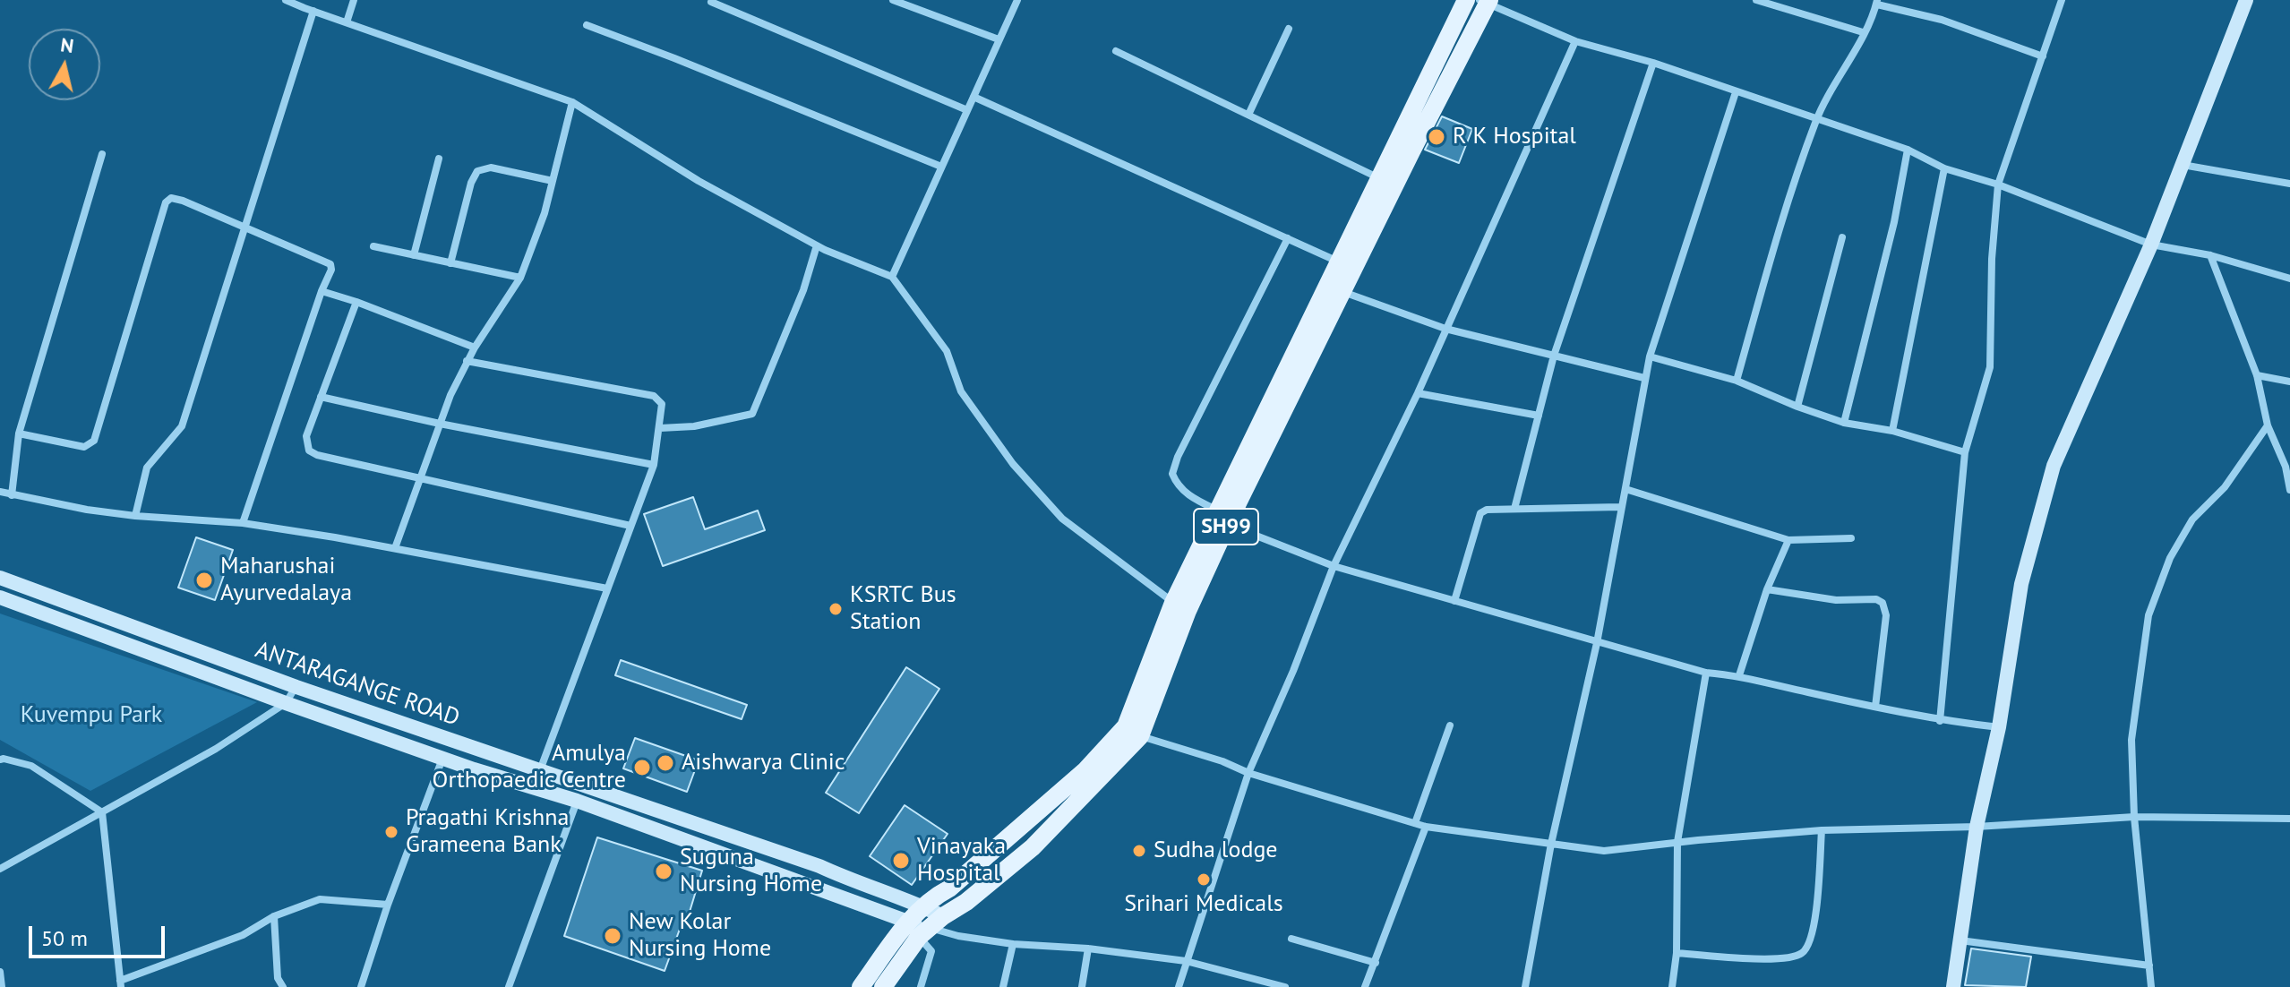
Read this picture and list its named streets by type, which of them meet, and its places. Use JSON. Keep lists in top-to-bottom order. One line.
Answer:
{"streets":{"main road":["SH99"],"street":["ANTARAGANGE ROAD"]},"crossings":[["SH99","ANTARAGANGE ROAD"]],"parks":["Kuvempu Park"],"places":["R K Hospital","Maharushai Ayurvedalaya","KSRTC Bus Station","Aishwarya Clinic","Amulya Orthopaedic Centre","Pragathi Krishna Grameena Bank","Sudha lodge","Vinayaka Hospital","Suguna Nursing Home","Srihari Medicals","New Kolar Nursing Home"],"scale_bar":"50 m","north":"top"}
